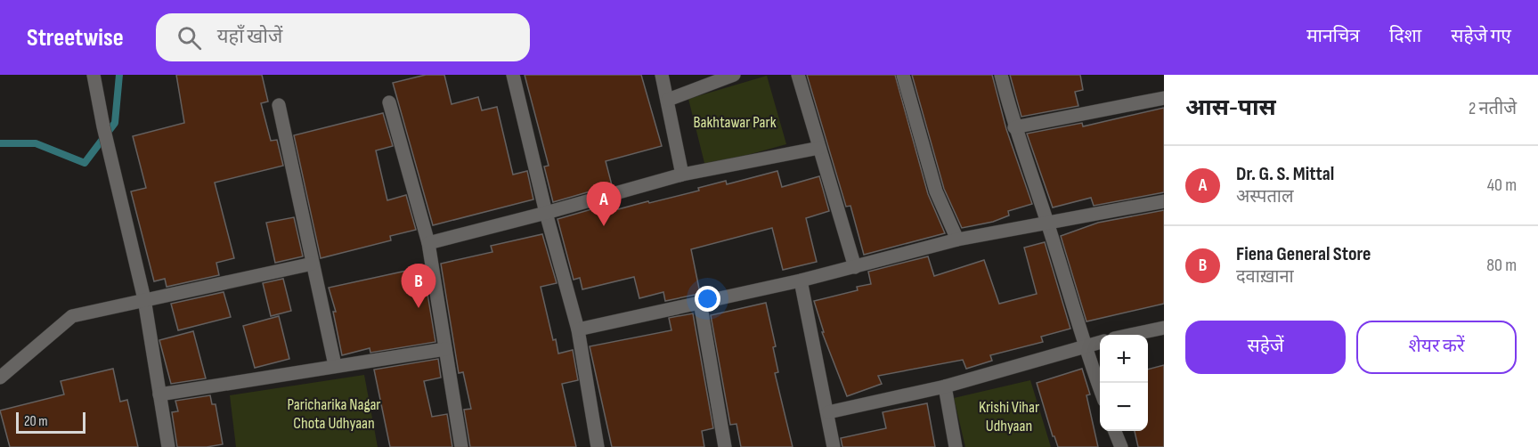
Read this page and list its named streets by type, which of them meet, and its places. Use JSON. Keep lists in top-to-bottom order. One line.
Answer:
{"parks":["Bakhtawar Park","Paricharika Nagar Chota Udhyaan","Krishi Vihar Udhyaan"],"scale_bar":"20 m","page":{"header":"Streetwise","search":"यहाँ खोजें","nav":["मानचित्र","दिशा","सहेजे गए"],"heading":["आस-पास","2 नतीजे"],"list":[{"mark":"A","name":"Dr. G. S. Mittal","note":"अस्पताल","value":"40 m"},{"mark":"B","name":"Fiena General Store","note":"दवाख़ाना","value":"80 m"}],"pins":["A","B"],"buttons":["सहेजें","शेयर करें"],"map_buttons":["+","−"],"scale":"20 m"}}
